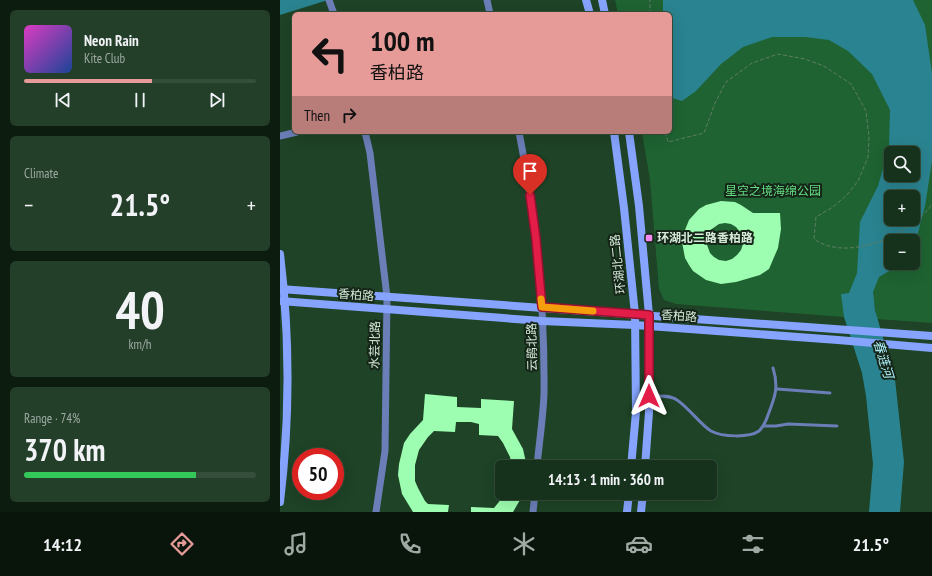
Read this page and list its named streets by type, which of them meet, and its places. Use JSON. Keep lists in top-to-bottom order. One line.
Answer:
{"streets":{"main road":["环湖北二路","香柏路"],"street":["水芸北路","云鹃北路"]},"crossings":[["环湖北二路","香柏路"],["香柏路","水芸北路"],["香柏路","云鹃北路"]],"water":["春涟河"],"parks":["星空之境海绵公园"],"places":{"transit":["环湖北二路香柏路"]},"page":{"turn":["100 m","香柏路"],"song":["Neon Rain","Kite Club"],"then":"Then","tile":["Climate",["40","km/h"],["Range · 74%","370 km"]],"map_buttons":["+","−"],"heat":["−","21.5°","+"],"limit":"50","trip":"14:13 · 1 min · 360 m","tabs":["14:12","21.5°"]}}
